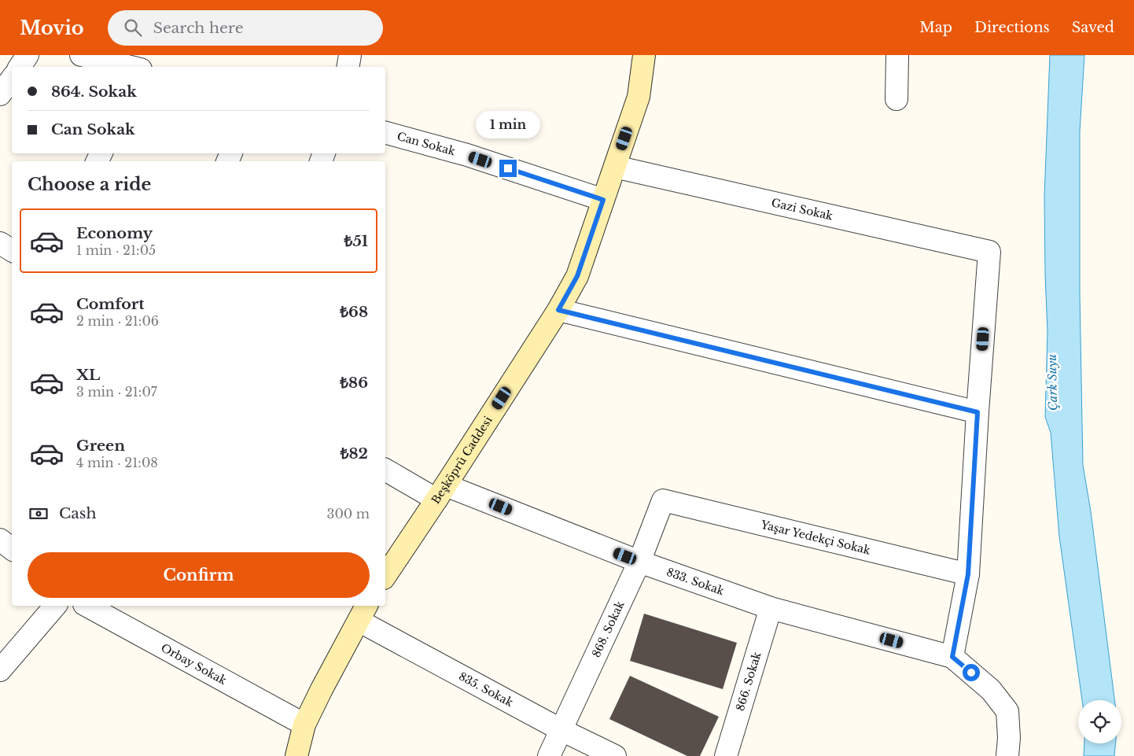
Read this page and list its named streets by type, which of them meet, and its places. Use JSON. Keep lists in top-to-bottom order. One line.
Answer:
{"streets":{"main road":["Beşköprü Caddesi"],"street":["Can Sokak","Gazi Sokak","Yaşar Yedekçi Sokak","833. Sokak","868. Sokak","Orbay Sokak","866. Sokak","835. Sokak"]},"crossings":[["Can Sokak","Beşköprü Caddesi"],["Gazi Sokak","Beşköprü Caddesi"],["Beşköprü Caddesi","833. Sokak"],["Yaşar Yedekçi Sokak","868. Sokak"],["833. Sokak","868. Sokak"],["833. Sokak","866. Sokak"],["868. Sokak","835. Sokak"]],"water":["Çark Suyu"],"page":{"header":"Movio","search":"Search here","nav":["Map","Directions","Saved"],"banner":["864. Sokak","Can Sokak"],"bubble":"1 min","heading":"Choose a ride","list":[{"name":"Economy","note":"1 min · 21:05","value":"₺51"},{"name":"Comfort","note":"2 min · 21:06","value":"₺68"},{"name":"XL","note":"3 min · 21:07","value":"₺86"},{"name":"Green","note":"4 min · 21:08","value":"₺82"}],"pay":["Cash","300 m"],"buttons":"Confirm"}}
